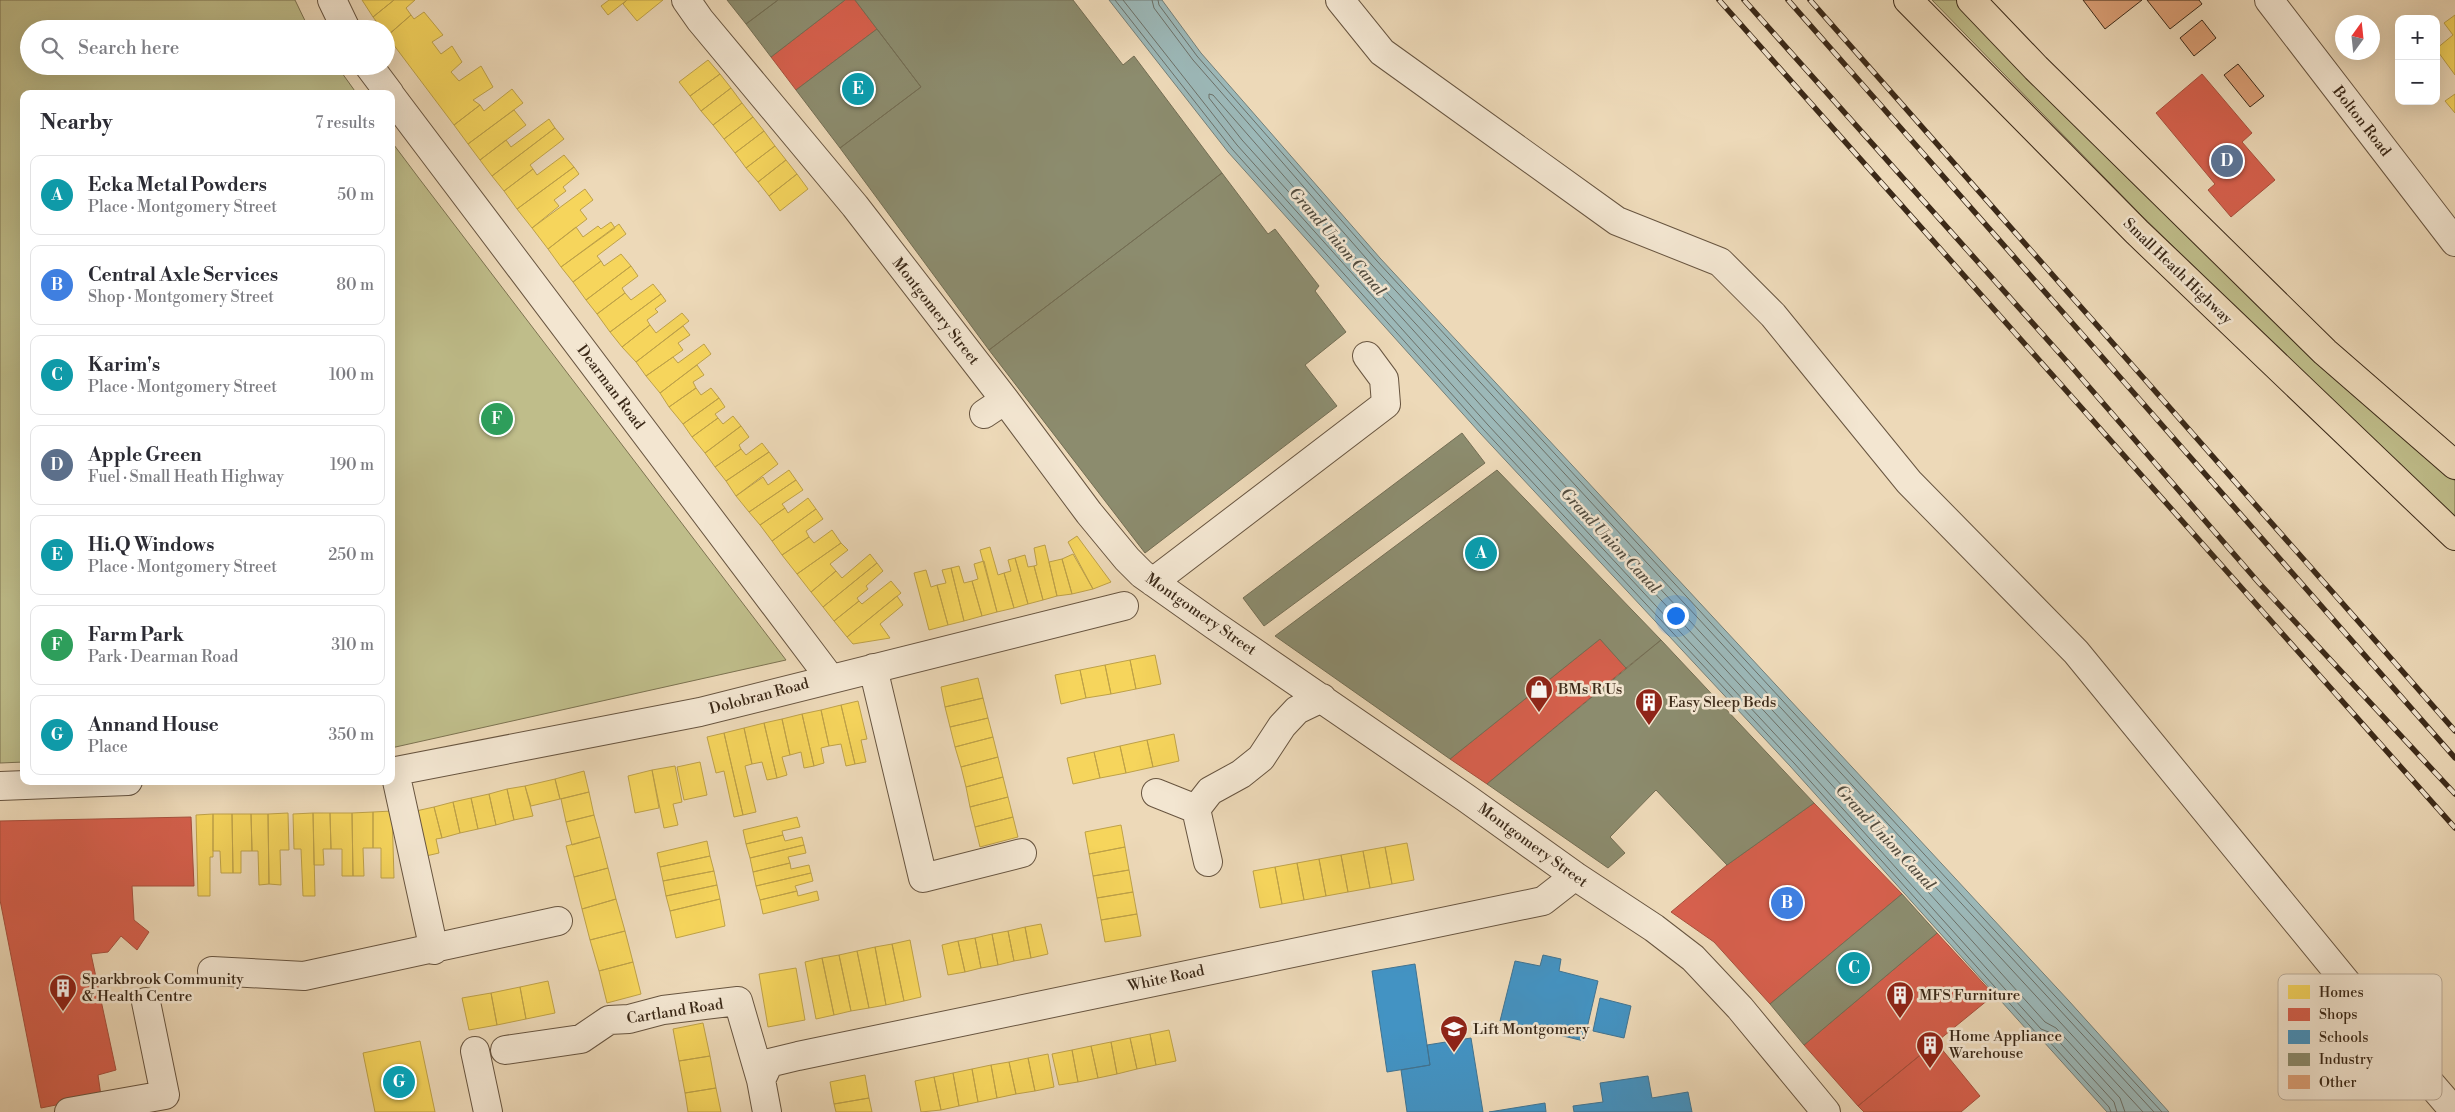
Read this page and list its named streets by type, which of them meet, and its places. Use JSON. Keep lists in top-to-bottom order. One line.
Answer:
{"streets":{"highway":["Small Heath Highway"],"street":["Bolton Road","Montgomery Street","Dearman Road","Dolobran Road","White Road","Cartland Road"]},"crossings":[["Montgomery Street","White Road"],["Dearman Road","Dolobran Road"],["White Road","Cartland Road"]],"water":["Grand Union Canal"],"places":{"shop":["BMs R Us"],"building":["Easy Sleep Beds","Sparkbrook Community & Health Centre","MFS Furniture","Home Appliance Warehouse"],"school or university":["Lift Montgomery"]},"legend":["Homes","Shops","Schools","Industry","Other"],"north":"top","page":{"map_buttons":["+","−"],"search":"Search here","pins":["E","D","F","A","B","C","G"],"heading":["Nearby","7 results"],"list":[{"mark":"A","name":"Ecka Metal Powders","note":"Place · Montgomery Street","value":"50 m"},{"mark":"B","name":"Central Axle Services","note":"Shop · Montgomery Street","value":"80 m"},{"mark":"C","name":"Karim's","note":"Place · Montgomery Street","value":"100 m"},{"mark":"D","name":"Apple Green","note":"Fuel · Small Heath Highway","value":"190 m"},{"mark":"E","name":"Hi.Q Windows","note":"Place · Montgomery Street","value":"250 m"},{"mark":"F","name":"Farm Park","note":"Park · Dearman Road","value":"310 m"},{"mark":"G","name":"Annand House","note":"Place","value":"350 m"}]}}
